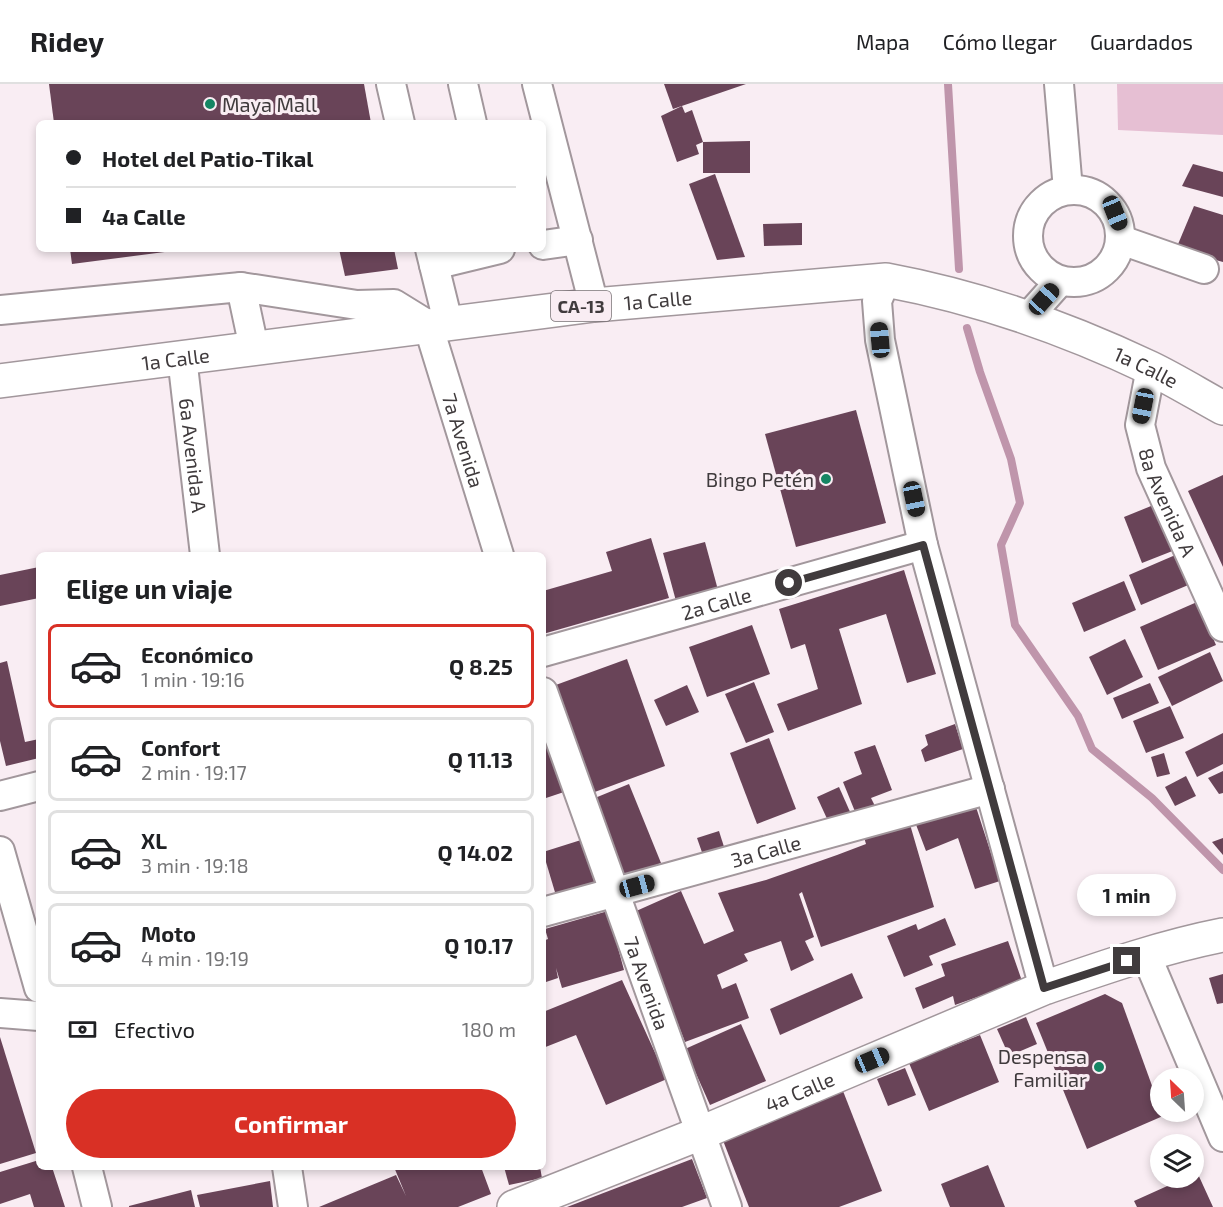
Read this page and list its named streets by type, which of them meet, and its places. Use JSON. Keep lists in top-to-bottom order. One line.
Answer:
{"streets":{"main road":["1a Calle","CA-13","4a Calle"],"street":["7a Avenida","6a Avenida A","8a Avenida A","2a Calle","3a Calle"]},"crossings":[["1a Calle","7a Avenida"],["1a Calle","6a Avenida A"],["1a Calle","8a Avenida A"],["7a Avenida","3a Calle"],["7a Avenida","4a Calle"]],"places":["Maya Mall","Bingo Petén","Despensa Familiar"],"north":"top left","page":{"header":"Ridey","nav":["Mapa","Cómo llegar","Guardados"],"banner":["Hotel del Patio-Tikal","4a Calle"],"heading":"Elige un viaje","list":[{"name":"Económico","note":"1 min · 19:16","value":"Q 8.25"},{"name":"Confort","note":"2 min · 19:17","value":"Q 11.13"},{"name":"XL","note":"3 min · 19:18","value":"Q 14.02"},{"name":"Moto","note":"4 min · 19:19","value":"Q 10.17"}],"bubble":"1 min","pay":["Efectivo","180 m"],"buttons":"Confirmar"}}
